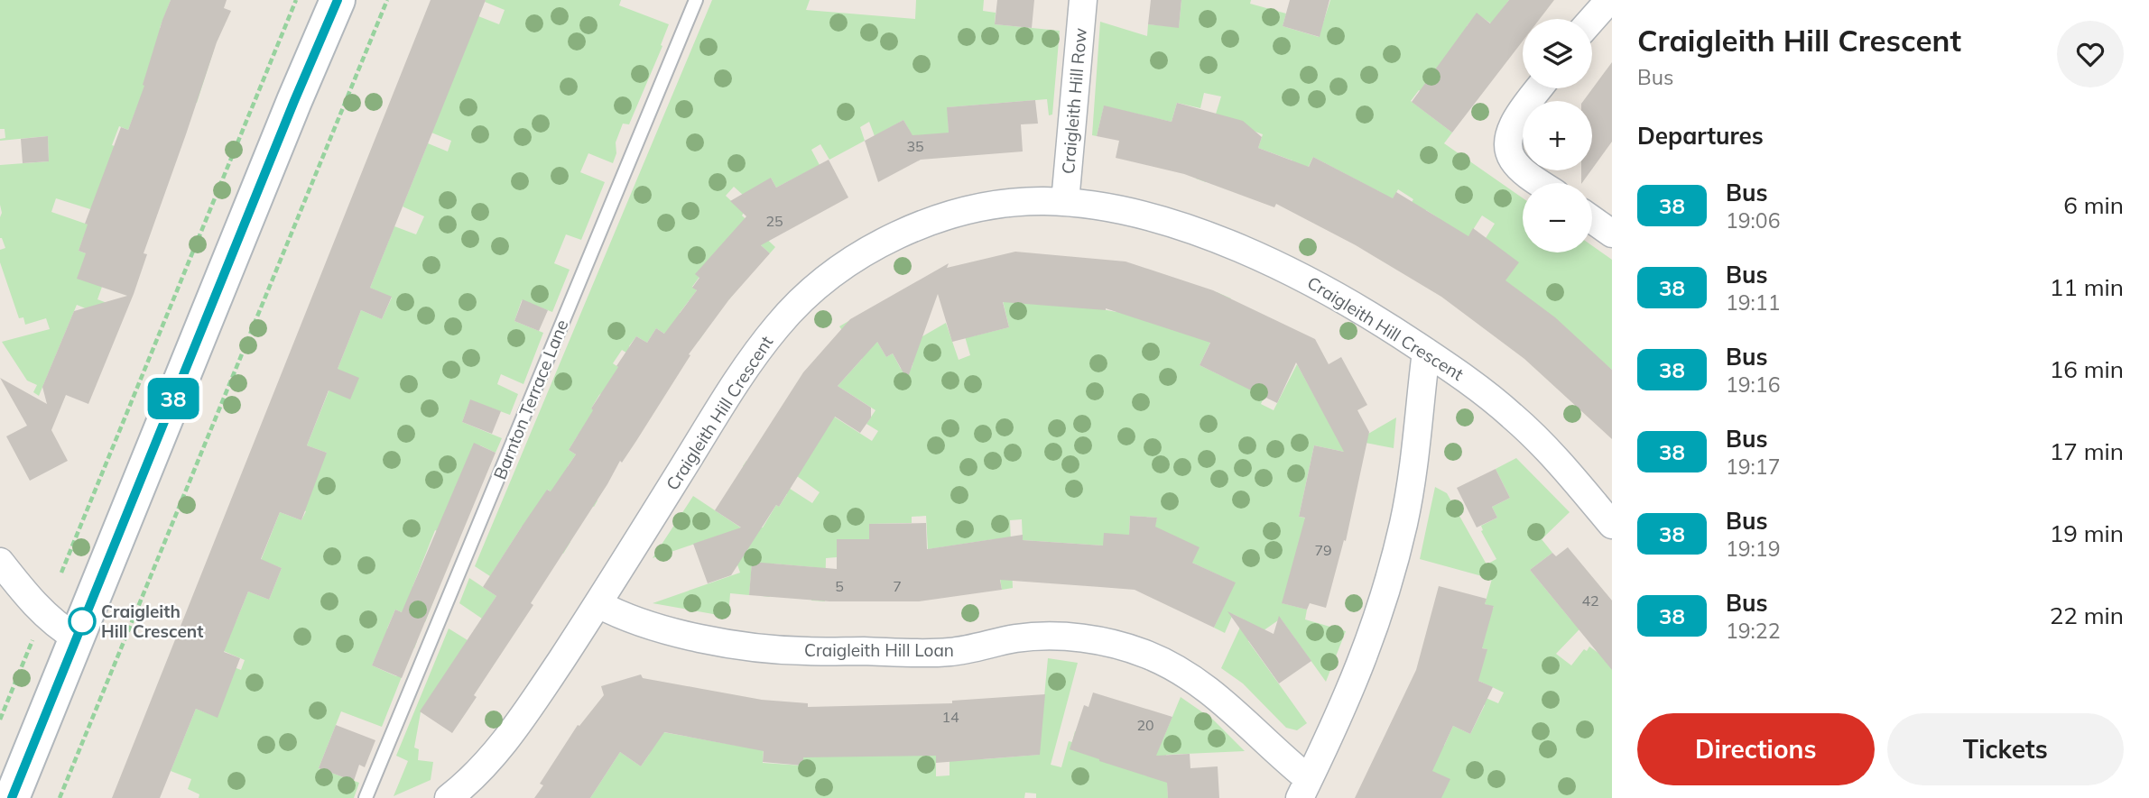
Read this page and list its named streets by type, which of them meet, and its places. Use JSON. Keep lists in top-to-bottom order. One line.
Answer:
{"streets":{"street":["Craigleith Hill Row","Craigleith Hill Crescent","Craigleith Hill Loan"],"lane":["Barnton Terrace Lane"]},"crossings":[["Craigleith Hill Row","Craigleith Hill Crescent"],["Craigleith Hill Crescent","Craigleith Hill Loan"]],"places":["Craigleith Hill Crescent"],"lines":["bus line 38"],"house_numbers":["35","25","79","5","7","42","14","20"],"page":{"on_map":"38","heading":[["Craigleith Hill Crescent","Bus"],"Departures"],"map_buttons":["+","−"],"list":[{"mark":"38","name":"Bus","note":"19:06","value":"6 min"},{"mark":"38","name":"Bus","note":"19:11","value":"11 min"},{"mark":"38","name":"Bus","note":"19:16","value":"16 min"},{"mark":"38","name":"Bus","note":"19:17","value":"17 min"},{"mark":"38","name":"Bus","note":"19:19","value":"19 min"},{"mark":"38","name":"Bus","note":"19:22","value":"22 min"}],"buttons":["Directions","Tickets"]}}
